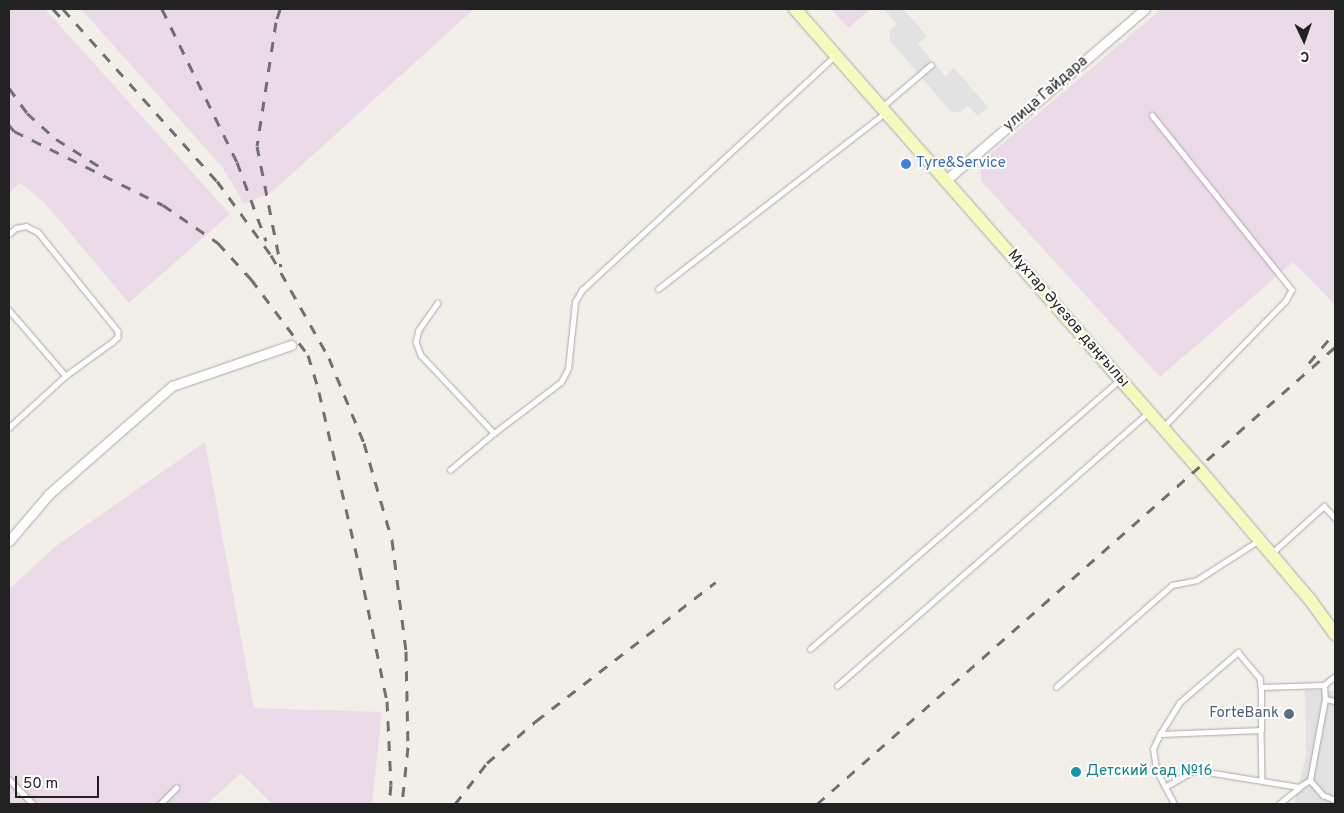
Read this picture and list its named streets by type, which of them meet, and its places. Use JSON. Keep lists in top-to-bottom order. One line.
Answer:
{"streets":{"main road":["Мұхтар Әуезов даңғылы"],"street":["улица Гайдара"]},"crossings":[["улица Гайдара","Мұхтар Әуезов даңғылы"]],"places":["Tyre&Service","ForteBank","Детский сад №16"],"scale_bar":"50 m","north":"bottom"}
